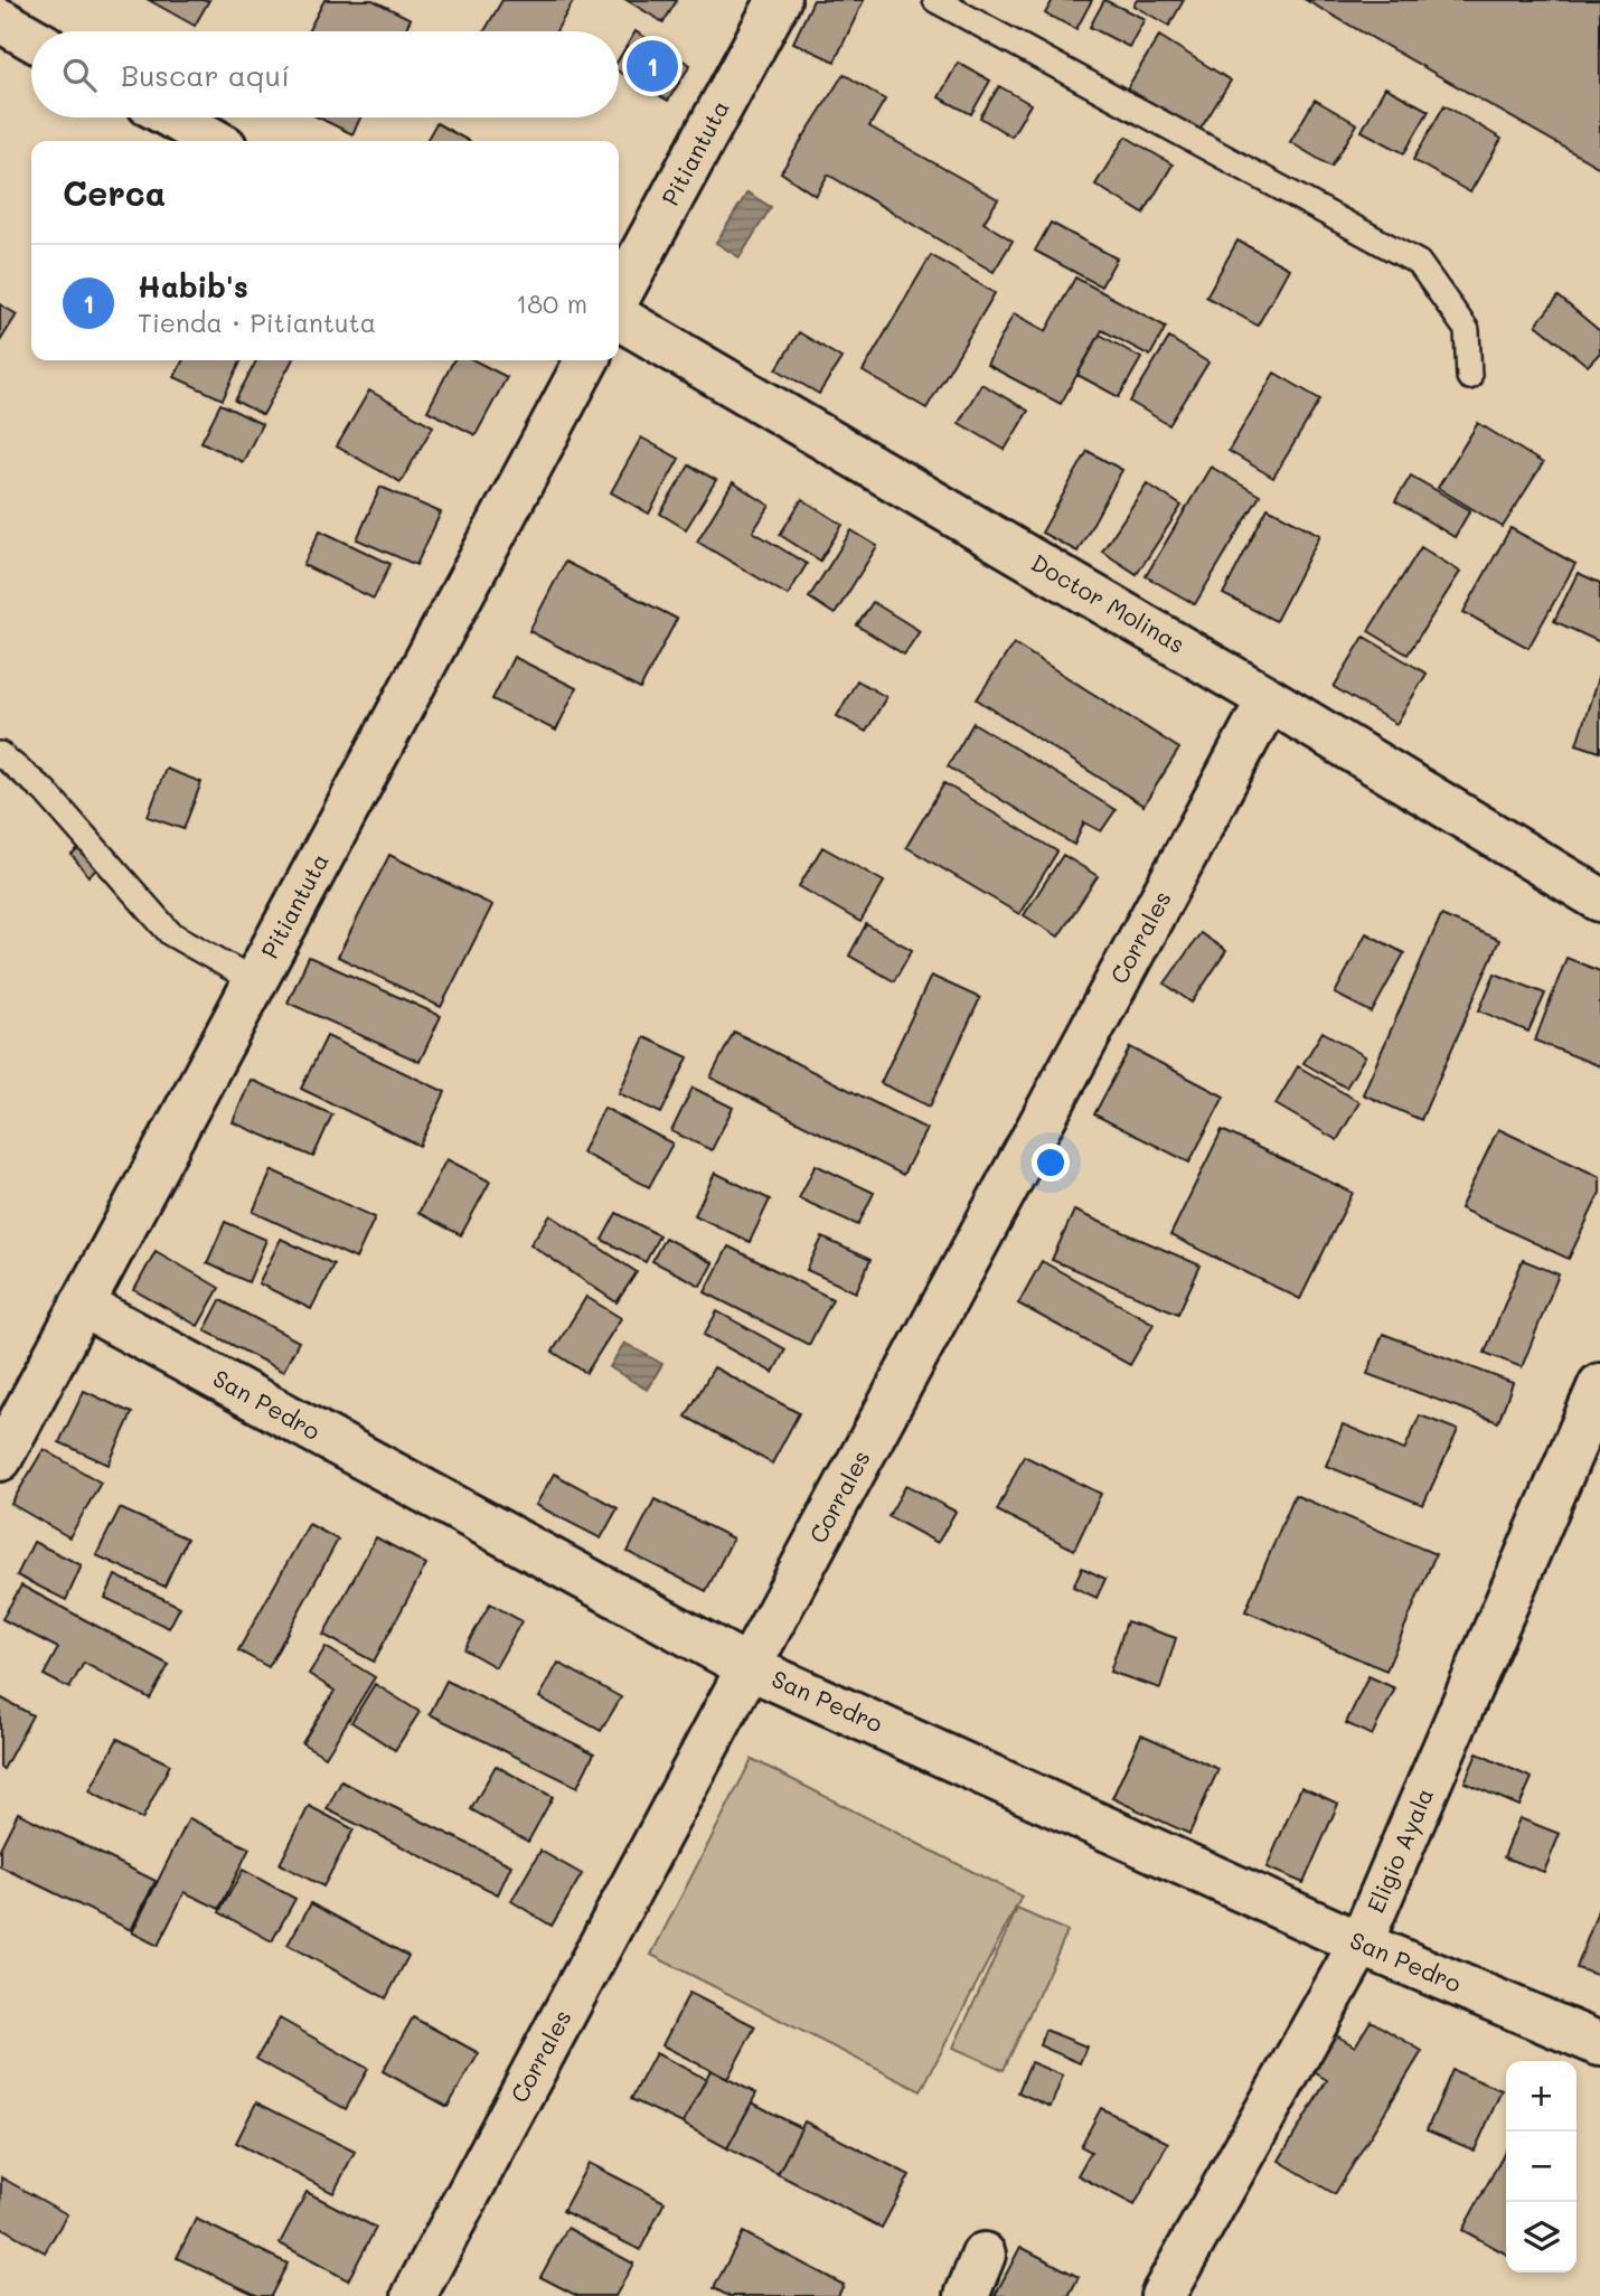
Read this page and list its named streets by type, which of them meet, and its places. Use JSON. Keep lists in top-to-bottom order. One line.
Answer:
{"streets":{"street":["Pitiantuta","Doctor Molinas","Corrales","San Pedro","Eligio Ayala"]},"crossings":[["Pitiantuta","San Pedro"],["Doctor Molinas","Corrales"],["Corrales","San Pedro"],["San Pedro","Eligio Ayala"]],"page":{"search":"Buscar aquí","pins":"1","heading":"Cerca","list":[{"mark":"1","name":"Habib's","note":"Tienda · Pitiantuta","value":"180 m"}],"map_buttons":["+","−"]}}
